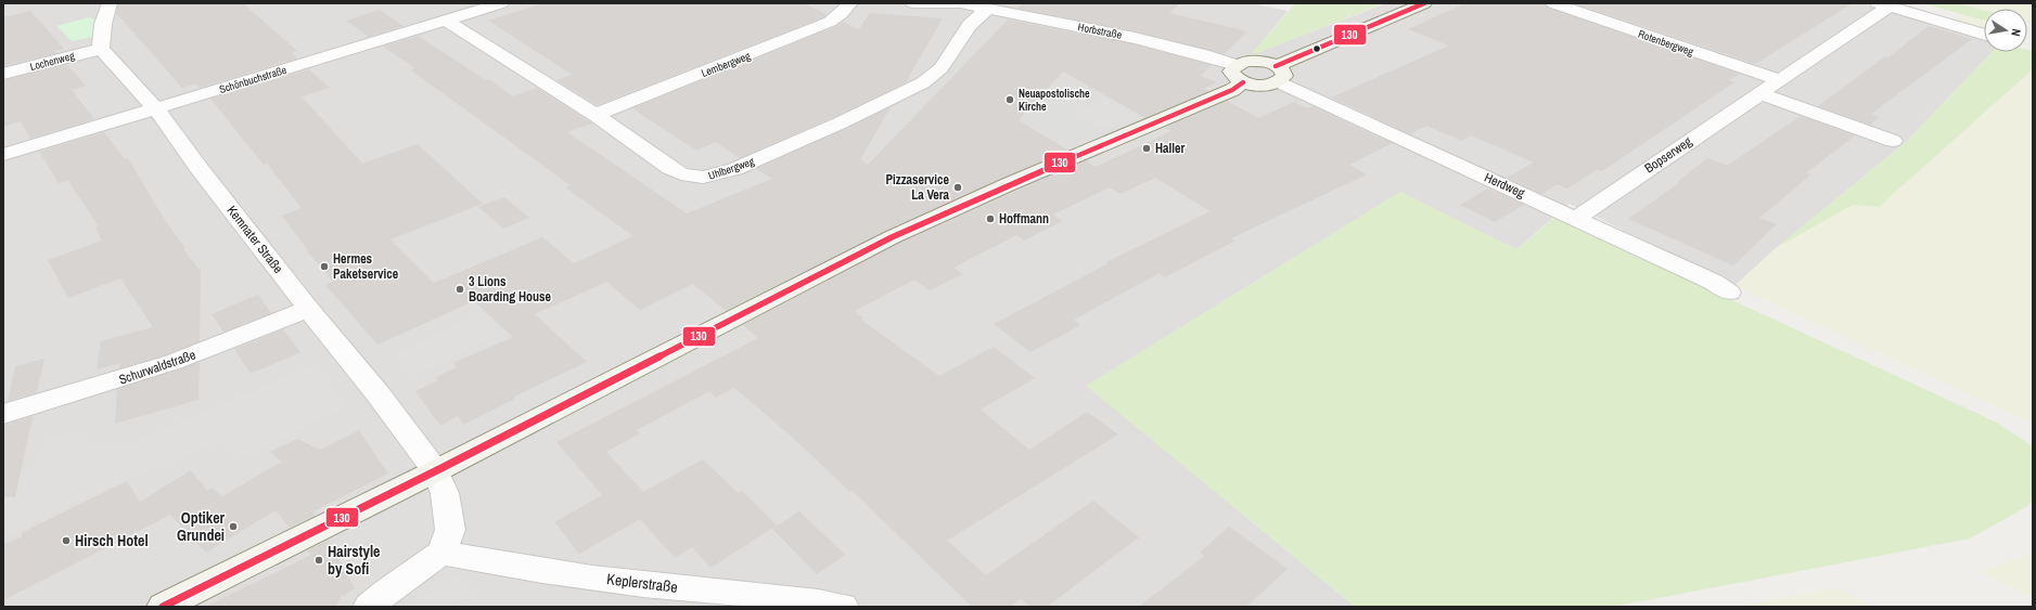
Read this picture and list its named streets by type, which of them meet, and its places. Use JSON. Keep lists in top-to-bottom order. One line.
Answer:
{"streets":{"street":["Horbstraße","Rotenbergweg","Lochenweg","Lembergweg","Schönbuchstraße","Bopserweg","Uhlbergweg","Herdweg","Kemnater Straße","Schurwaldstraße","Keplerstraße"]},"crossings":[["Horbstraße","Uhlbergweg"],["Rotenbergweg","Bopserweg"],["Lochenweg","Kemnater Straße"],["Lembergweg","Uhlbergweg"],["Schönbuchstraße","Uhlbergweg"],["Schönbuchstraße","Kemnater Straße"],["Bopserweg","Herdweg"],["Kemnater Straße","Schurwaldstraße"],["Kemnater Straße","Keplerstraße"]],"places":["Neuapostolische Kirche","Haller","Pizzaservice La Vera","Hoffmann","Hermes Paketservice","3 Lions Boarding House","Optiker Grundei","Hirsch Hotel","Hairstyle by Sofi"],"lines":["transit line 130"],"north":"right"}
